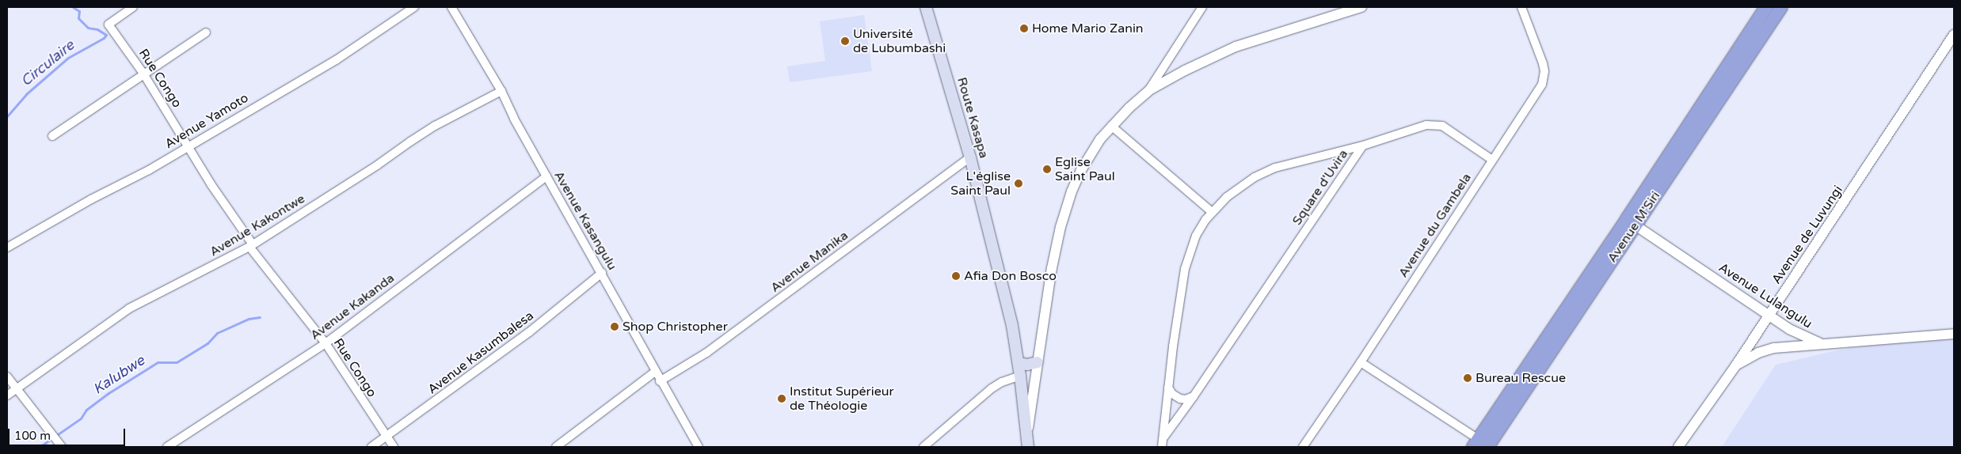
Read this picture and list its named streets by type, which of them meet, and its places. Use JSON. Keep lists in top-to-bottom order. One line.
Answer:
{"streets":{"highway":["Avenue M'Siri"],"main road":["Route Kasapa"],"street":["Rue Congo","Avenue Yamoto","Square d'Uvira","Avenue Kasangulu","Avenue Kakontwe","Avenue du Gambela","Avenue de Luvungi","Avenue Manika","Avenue Lulangulu","Avenue Kakanda","Avenue Kasumbalesa"]},"crossings":[["Rue Congo","Avenue Yamoto"],["Rue Congo","Avenue Kakontwe"],["Rue Congo","Avenue Kakanda"],["Rue Congo","Avenue Kasumbalesa"],["Route Kasapa","Avenue Manika"],["Avenue Kasangulu","Avenue Kakontwe"],["Avenue Kasangulu","Avenue Manika"],["Avenue Kasangulu","Avenue Kakanda"],["Avenue Kasangulu","Avenue Kasumbalesa"],["Avenue M'Siri","Avenue Lulangulu"],["Avenue de Luvungi","Avenue Lulangulu"]],"water":["Circulaire","Kalubwe"],"places":["Home Mario Zanin","Université de Lubumbashi","Eglise Saint Paul","L'église Saint Paul","Afia Don Bosco","Shop Christopher","Bureau Rescue","Institut Supérieur de Théologie"],"scale_bar":"100 m"}
